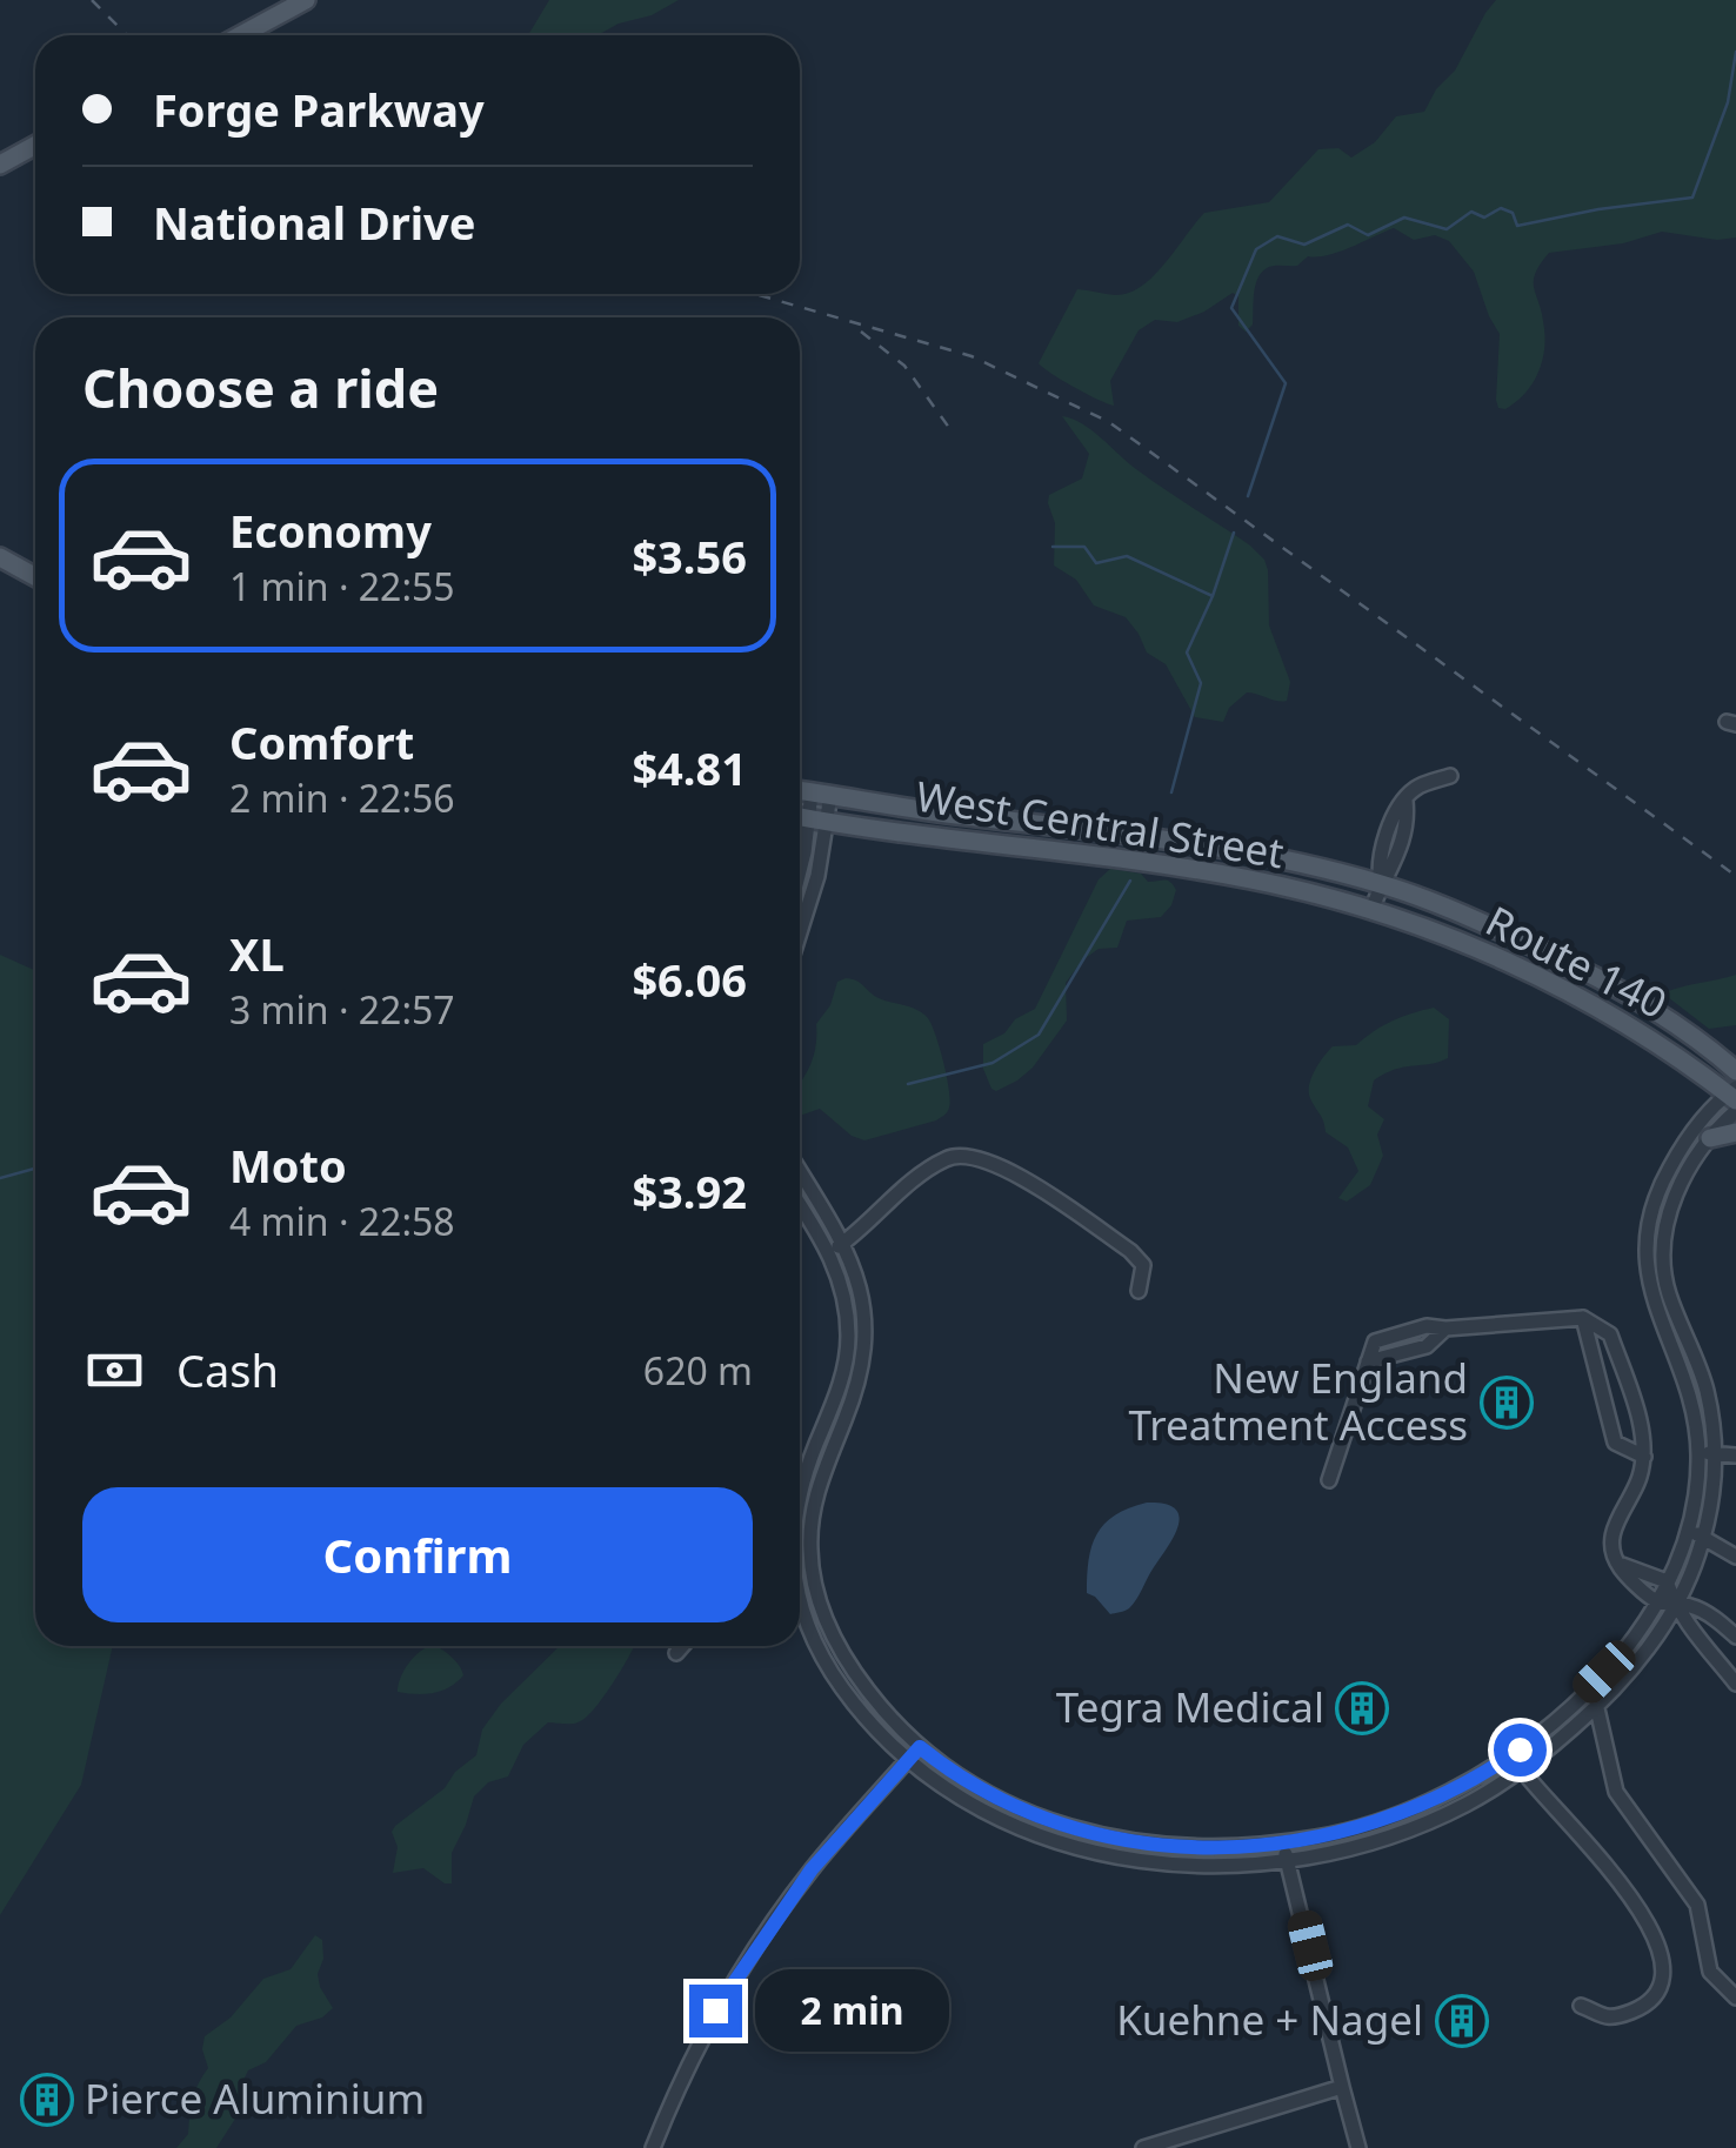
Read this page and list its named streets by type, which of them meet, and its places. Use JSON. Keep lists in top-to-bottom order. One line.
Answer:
{"streets":{"main road":["West Central Street","Route 140"]},"crossings":[["West Central Street","Route 140"]],"places":{"building":["New England Treatment Access","Tegra Medical","Kuehne + Nagel","Pierce Aluminium"]},"page":{"banner":["Forge Parkway","National Drive"],"heading":"Choose a ride","list":[{"name":"Economy","note":"1 min · 22:55","value":"$3.56"},{"name":"Comfort","note":"2 min · 22:56","value":"$4.81"},{"name":"XL","note":"3 min · 22:57","value":"$6.06"},{"name":"Moto","note":"4 min · 22:58","value":"$3.92"}],"pay":["Cash","620 m"],"buttons":"Confirm","bubble":"2 min"}}
